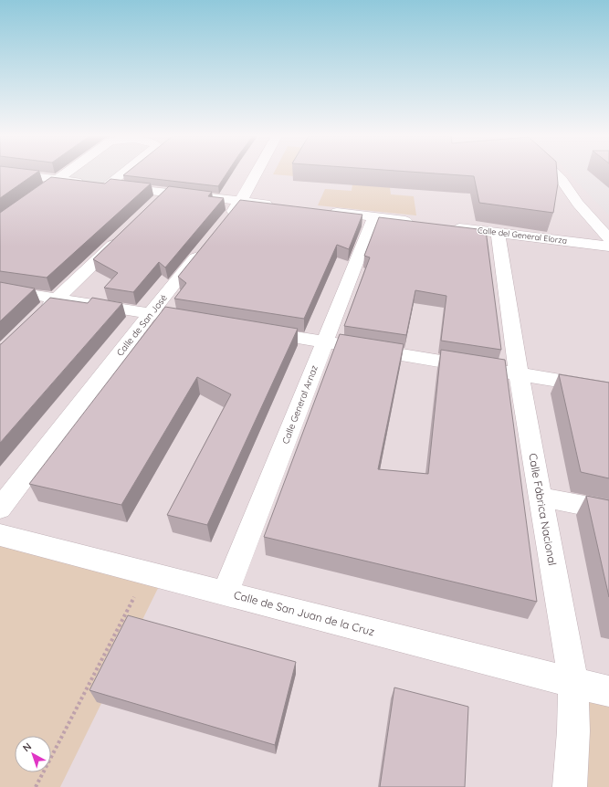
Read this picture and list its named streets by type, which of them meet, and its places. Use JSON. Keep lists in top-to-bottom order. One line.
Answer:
{"streets":{"street":["Calle del General Elorza","Calle de San José","Calle General Arnaz","Calle Fábrica Nacional","Calle de San Juan de la Cruz"]},"crossings":[["Calle del General Elorza","Calle Fábrica Nacional"],["Calle General Arnaz","Calle de San Juan de la Cruz"],["Calle Fábrica Nacional","Calle de San Juan de la Cruz"]],"north":"top left"}
